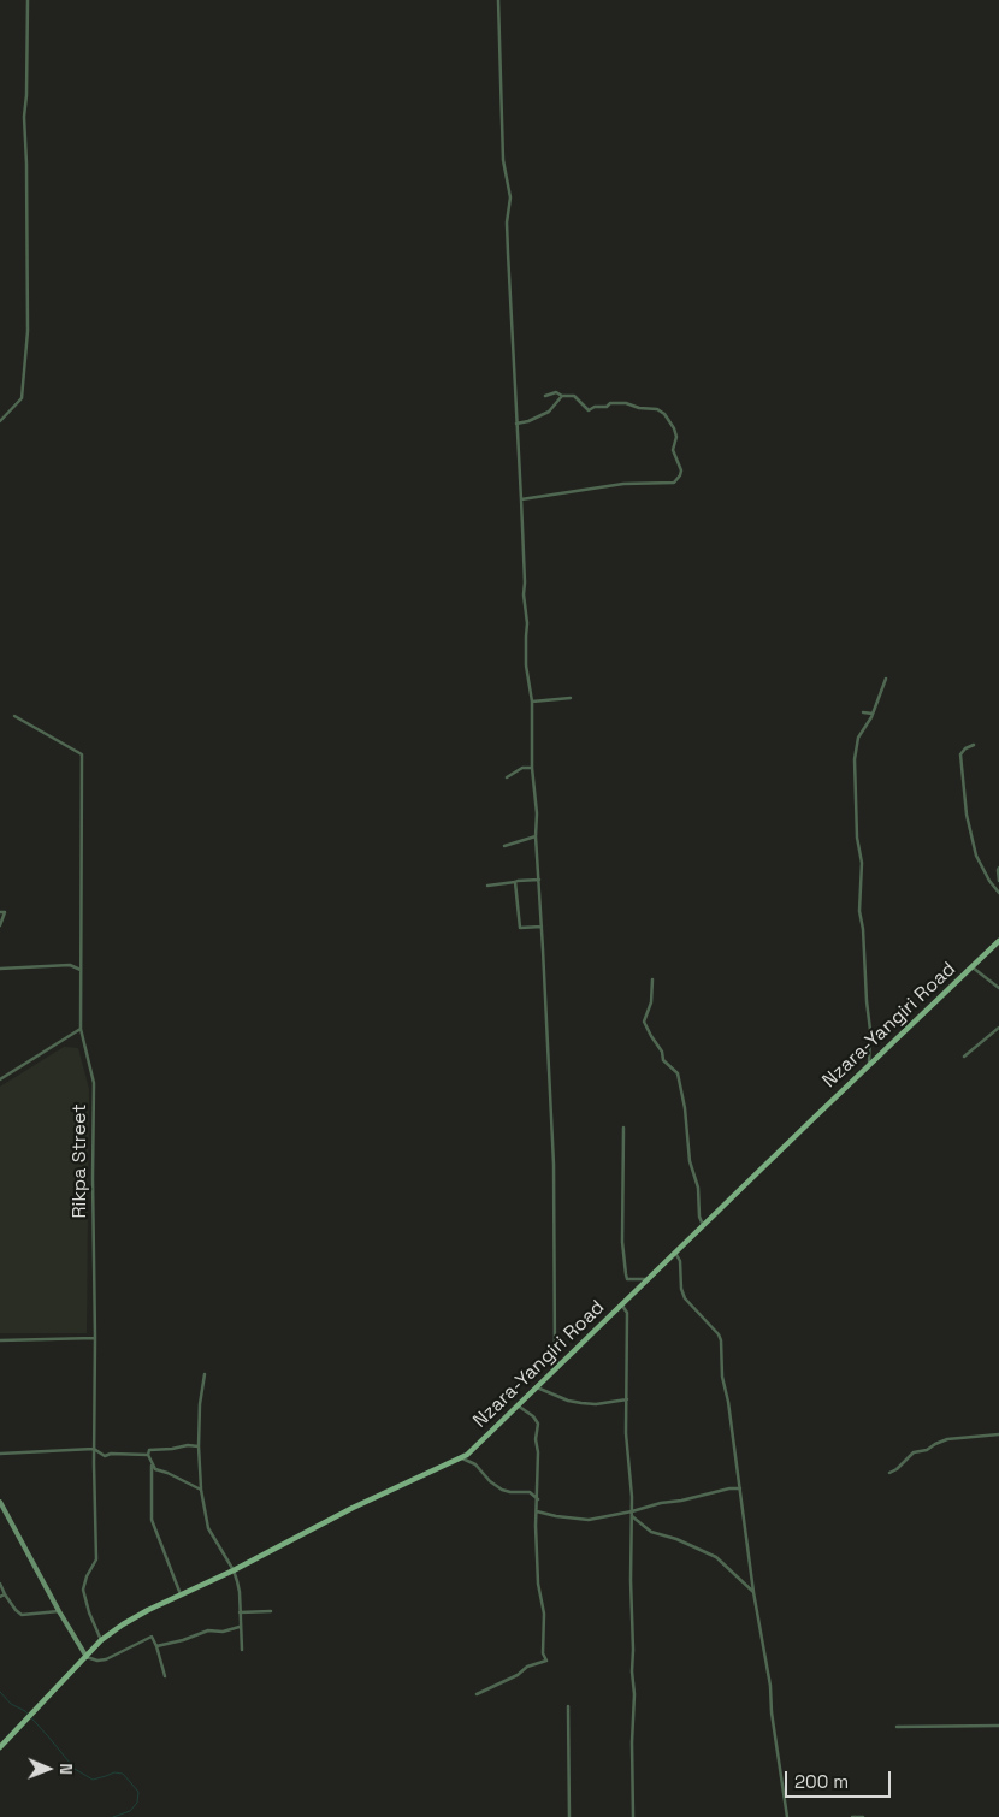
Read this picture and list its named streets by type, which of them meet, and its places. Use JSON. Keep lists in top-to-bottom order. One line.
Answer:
{"streets":{"main road":["Nzara-Yangiri Road"],"street":["Rikpa Street"]},"crossings":[["Nzara-Yangiri Road","Rikpa Street"]],"scale_bar":"200 m","north":"right"}
